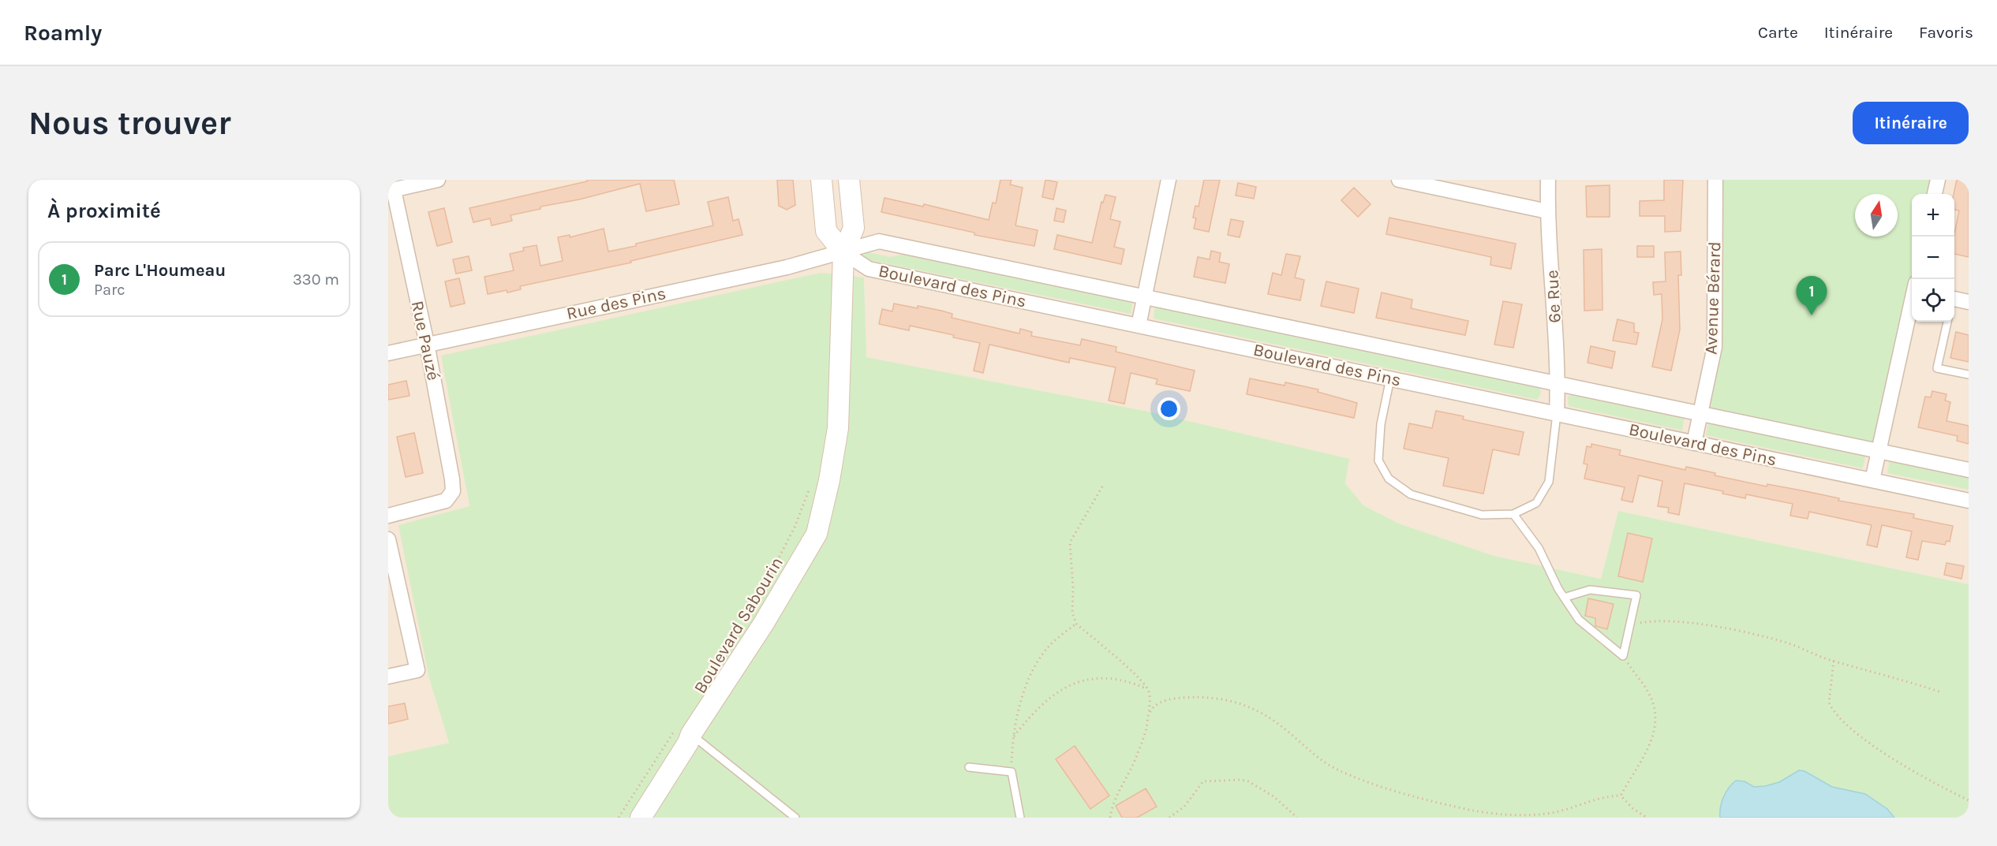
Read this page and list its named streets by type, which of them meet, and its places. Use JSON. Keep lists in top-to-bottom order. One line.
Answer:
{"streets":{"street":["Boulevard des Pins","6e Rue","Avenue Bérard","Rue des Pins","Rue Pauzé","Boulevard Sabourin"]},"crossings":[["Boulevard des Pins","6e Rue"],["Boulevard des Pins","Avenue Bérard"],["Boulevard des Pins","Rue des Pins"],["Boulevard des Pins","Boulevard Sabourin"],["Rue des Pins","Rue Pauzé"],["Rue des Pins","Boulevard Sabourin"]],"north":"top","page":{"header":"Roamly","nav":["Carte","Itinéraire","Favoris"],"buttons":"Itinéraire","title":"Nous trouver","heading":"À proximité","map_buttons":["+","−"],"list":[{"mark":"1","name":"Parc L'Houmeau","note":"Parc","value":"330 m"}],"pins":"1"}}
